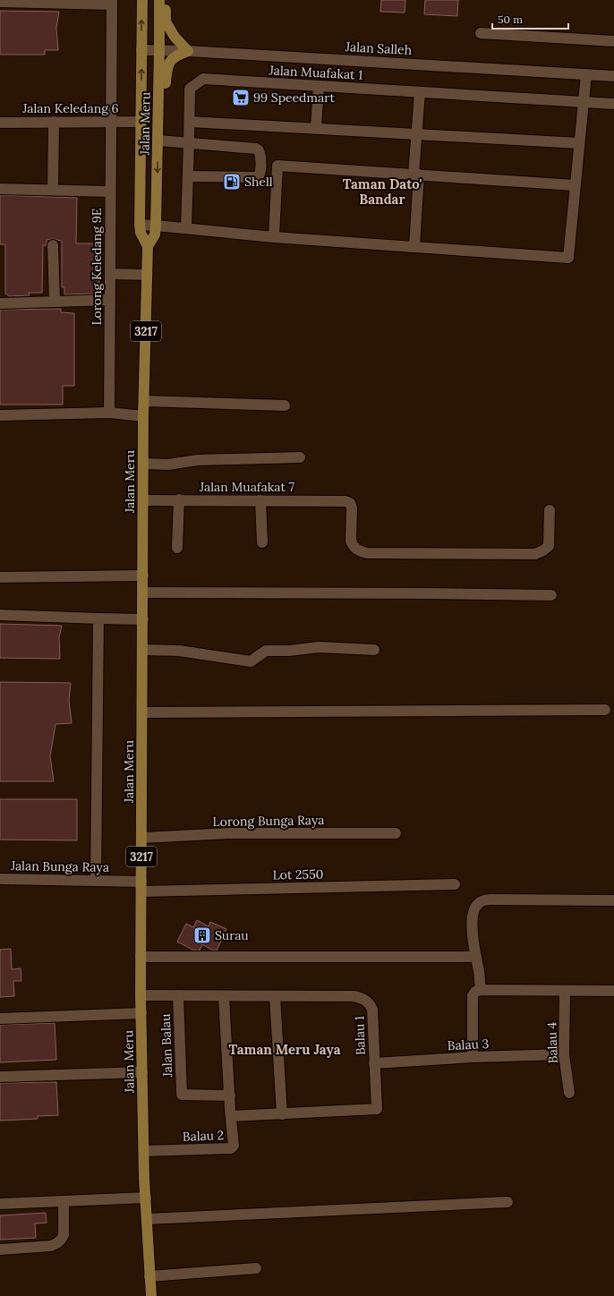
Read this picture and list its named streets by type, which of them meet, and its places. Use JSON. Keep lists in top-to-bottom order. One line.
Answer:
{"streets":{"main road":["Jalan Meru","3217"],"street":["Jalan Salleh","Jalan Muafakat 1","Jalan Keledang 6","Lorong Keledang 9E","Jalan Muafakat 7","Lorong Bunga Raya","Jalan Bunga Raya","Lot 2550","Balau 1","Balau 4","Balau 3","Jalan Balau","Balau 2"]},"crossings":[["Jalan Salleh","Jalan Meru"],["Jalan Keledang 6","Jalan Meru"],["Jalan Keledang 6","Lorong Keledang 9E"],["Jalan Meru","Jalan Muafakat 7"],["Jalan Meru","Lorong Bunga Raya"],["Jalan Meru","Jalan Bunga Raya"],["Jalan Meru","Lot 2550"],["Jalan Meru","Balau 1"],["Jalan Meru","Balau 2"],["Jalan Bunga Raya","Lot 2550"],["Balau 1","Balau 3"],["Balau 1","Jalan Balau"],["Balau 1","Balau 2"],["Balau 4","Balau 3"]],"districts":["Taman Dato' Bandar","Taman Meru Jaya"],"places":{"supermarket":["99 Speedmart"],"fuel station":["Shell"],"building":["Surau"]},"scale_bar":"50 m"}
